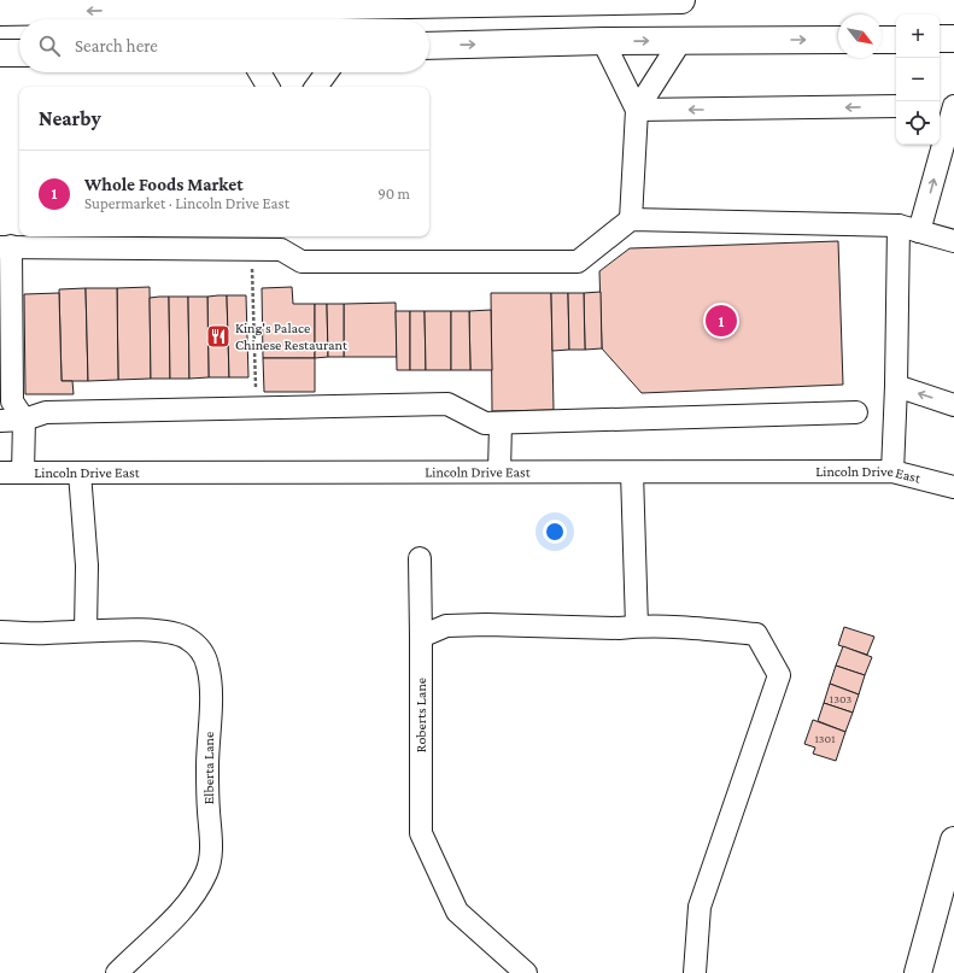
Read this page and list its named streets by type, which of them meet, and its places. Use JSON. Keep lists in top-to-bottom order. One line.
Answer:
{"streets":{"street":["Lincoln Drive East","Roberts Lane","Elberta Lane"]},"places":{"restaurant":["King's Palace Chinese Restaurant"]},"house_numbers":["1303","1301"],"north":"bottom right","page":{"map_buttons":["+","−"],"search":"Search here","heading":"Nearby","list":[{"mark":"1","name":"Whole Foods Market","note":"Supermarket · Lincoln Drive East","value":"90 m"}],"pins":"1"}}
